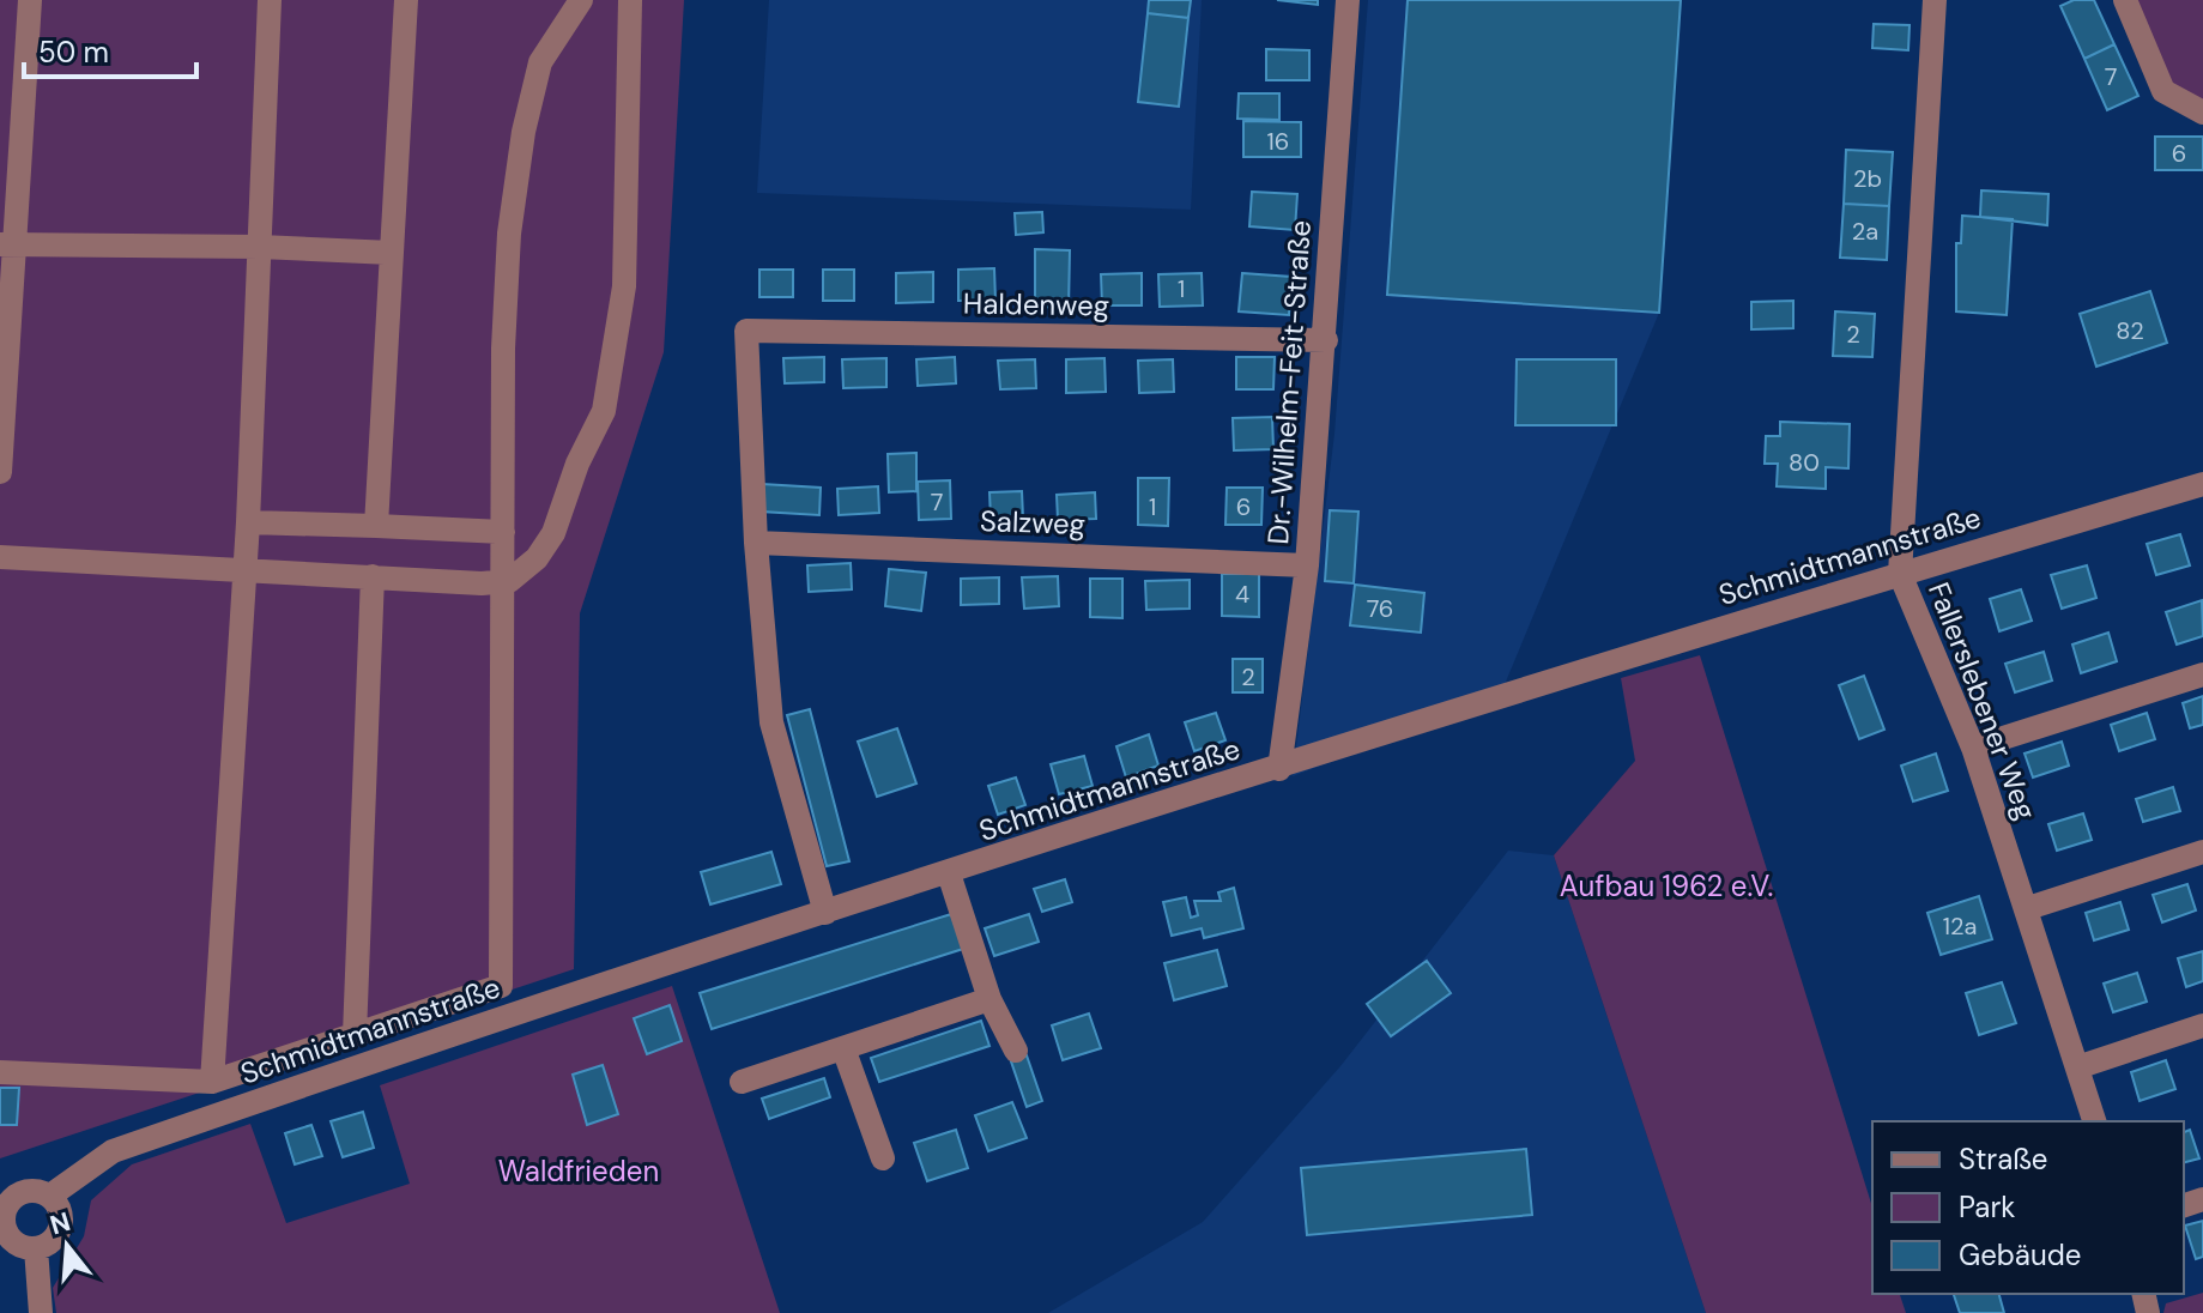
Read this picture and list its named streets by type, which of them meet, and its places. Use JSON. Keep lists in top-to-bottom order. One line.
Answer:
{"streets":{"street":["Haldenweg","Dr.-Wilhelm-Feit-Straße","Salzweg","Schmidtmannstraße","Fallerslebener Weg"]},"crossings":[["Haldenweg","Dr.-Wilhelm-Feit-Straße"],["Haldenweg","Salzweg"],["Dr.-Wilhelm-Feit-Straße","Salzweg"],["Dr.-Wilhelm-Feit-Straße","Schmidtmannstraße"],["Schmidtmannstraße","Fallerslebener Weg"]],"parks":["Aufbau 1962 e.V.","Waldfrieden"],"house_numbers":["7","16","6","2b","2a","1","82","2","80","7","1","6","4","76","2","12a"],"legend":["Straße","Park","Gebäude"],"scale_bar":"50 m","north":"top"}
